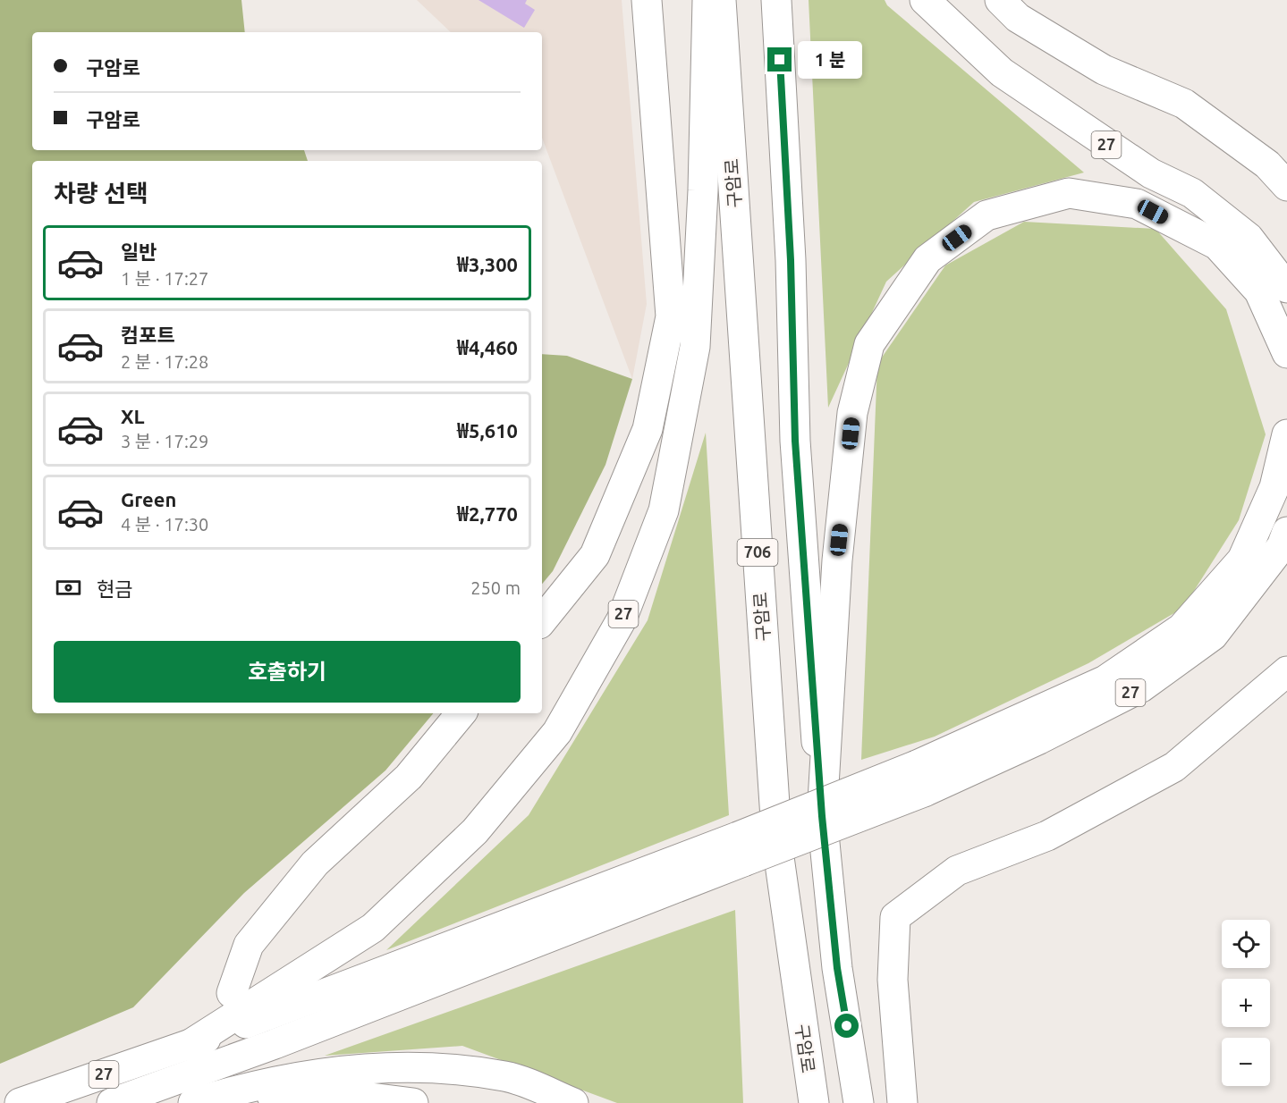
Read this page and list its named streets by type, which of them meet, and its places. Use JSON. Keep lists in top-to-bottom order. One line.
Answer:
{"streets":{"main road":["27","구암로","706"]},"page":{"banner":["구암로","구암로"],"bubble":"1 분","heading":"차량 선택","list":[{"name":"일반","note":"1 분 · 17:27","value":"₩3,300"},{"name":"컴포트","note":"2 분 · 17:28","value":"₩4,460"},{"name":"XL","note":"3 분 · 17:29","value":"₩5,610"},{"name":"Green","note":"4 분 · 17:30","value":"₩2,770"}],"pay":["현금","250 m"],"buttons":"호출하기","map_buttons":["+","−"]}}
